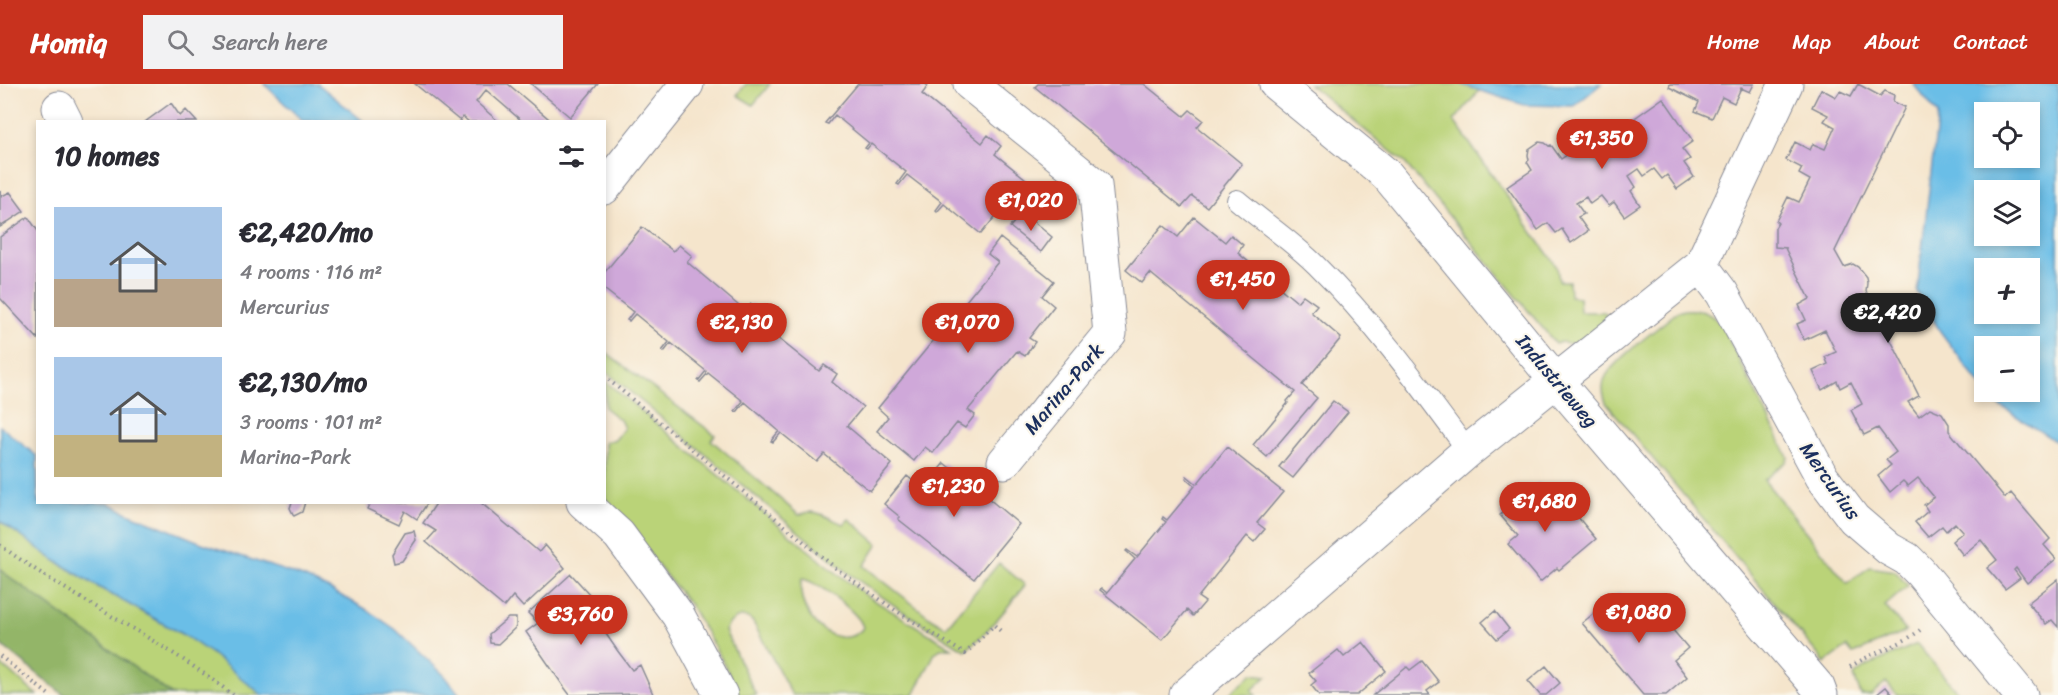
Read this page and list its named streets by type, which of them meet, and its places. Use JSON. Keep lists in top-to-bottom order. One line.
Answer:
{"streets":{"street":["Industrieweg","Marina-Park","Mercurius"]},"page":{"header":"Homiq","search":"Search here","nav":["Home","Map","About","Contact"],"map_buttons":["+","−"],"price":["€1,350","€1,020","€1,450","€2,420","€2,130","€1,070","€1,230","€1,680","€1,080","€3,760"],"heading":"10 homes","list":[{"name":"€2,420/mo","note":"4 rooms · 116 m² · Mercurius"},{"name":"€2,130/mo","note":"3 rooms · 101 m² · Marina-Park"}]}}
